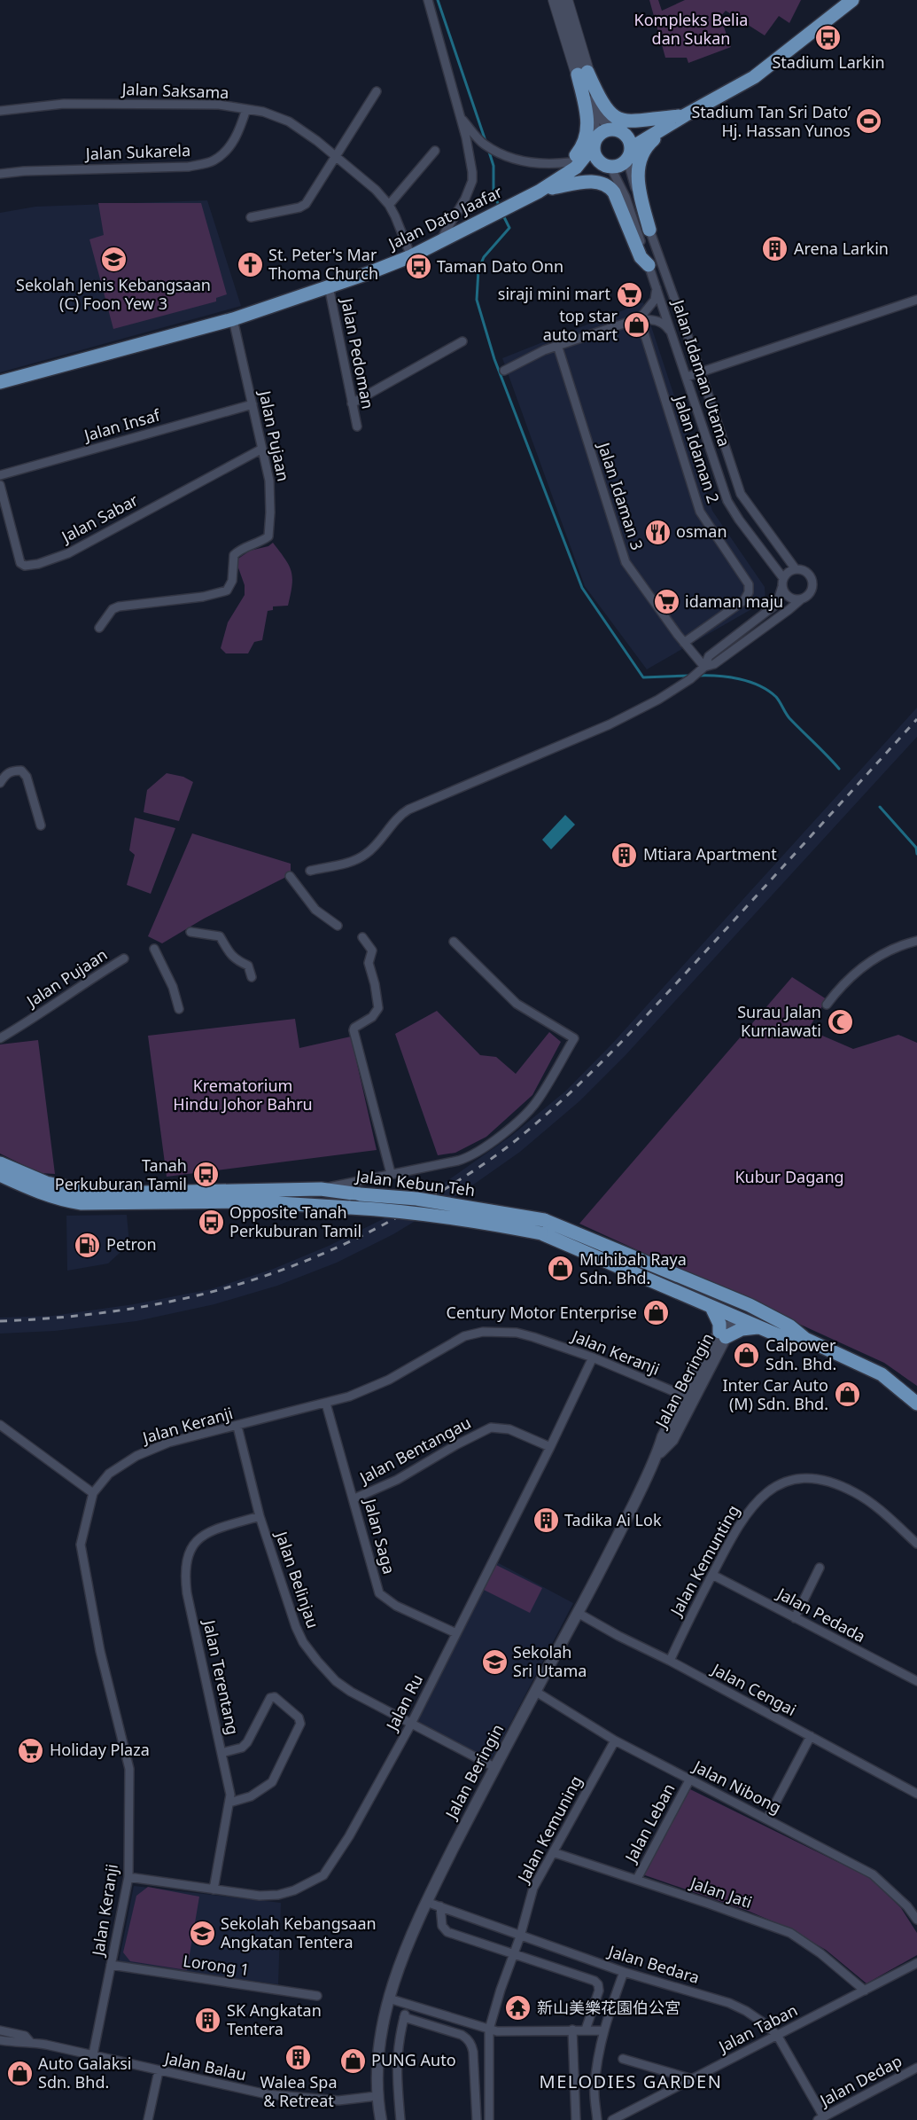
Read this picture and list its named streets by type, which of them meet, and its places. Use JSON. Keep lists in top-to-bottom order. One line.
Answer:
{"streets":{"main road":["Jalan Dato Jaafar","Jalan Kebun Teh"],"street":["Jalan Saksama","Jalan Sukarela","Jalan Pedoman","Jalan Idaman Utama","Jalan Insaf","Jalan Pujaan","Jalan Idaman 2","Jalan Idaman 3","Jalan Sabar","Jalan Keranji","Jalan Beringin","Jalan Bentangau","Jalan Saga","Jalan Kemunting","Jalan Belinjau","Jalan Pedada","Jalan Terentang","Jalan Cengai","Jalan Ru","Jalan Nibong","Jalan Leban","Jalan Kemuning","Jalan Jati","Jalan Bedara","Lorong 1","Jalan Taban","Jalan Balau","Jalan Dedap"]},"crossings":[["Jalan Saksama","Jalan Sukarela"],["Jalan Saksama","Jalan Dato Jaafar"],["Jalan Dato Jaafar","Jalan Pedoman"],["Jalan Dato Jaafar","Jalan Idaman Utama"],["Jalan Dato Jaafar","Jalan Pujaan"],["Jalan Idaman Utama","Jalan Idaman 3"],["Jalan Insaf","Jalan Pujaan"],["Jalan Pujaan","Jalan Sabar"],["Jalan Idaman 2","Jalan Idaman 3"],["Jalan Kebun Teh","Jalan Beringin"],["Jalan Keranji","Jalan Beringin"],["Jalan Keranji","Jalan Saga"],["Jalan Keranji","Jalan Belinjau"],["Jalan Keranji","Jalan Ru"],["Jalan Keranji","Lorong 1"],["Jalan Keranji","Jalan Balau"],["Jalan Beringin","Jalan Belinjau"],["Jalan Beringin","Jalan Cengai"],["Jalan Beringin","Jalan Nibong"],["Jalan Beringin","Jalan Bedara"],["Jalan Beringin","Jalan Balau"],["Jalan Bentangau","Jalan Saga"],["Jalan Bentangau","Jalan Ru"],["Jalan Saga","Jalan Ru"],["Jalan Kemunting","Jalan Pedada"],["Jalan Kemunting","Jalan Cengai"],["Jalan Belinjau","Jalan Terentang"],["Jalan Belinjau","Jalan Ru"],["Jalan Terentang","Jalan Ru"],["Jalan Nibong","Jalan Leban"],["Jalan Nibong","Jalan Kemuning"],["Jalan Leban","Jalan Jati"],["Jalan Kemuning","Jalan Jati"],["Jalan Kemuning","Jalan Bedara"],["Jalan Jati","Jalan Taban"],["Jalan Bedara","Jalan Taban"],["Jalan Bedara","Jalan Dedap"]],"districts":["MELODIES GARDEN"],"parks":["Kompleks Belia dan Sukan","Krematorium Hindu Johor Bahru","Kubur Dagang"],"places":{"bus stop":["Stadium Larkin","Taman Dato Onn","Tanah Perkuburan Tamil","Opposite Tanah Perkuburan Tamil"],"sports":["Stadium Tan Sri Dato’ Hj. Hassan Yunos"],"building":["Arena Larkin","Mtiara Apartment","Tadika Ai Lok","SK Angkatan Tentera","Walea Spa & Retreat"],"school or university":["Sekolah Jenis Kebangsaan (C) Foon Yew 3","Sekolah Sri Utama","Sekolah Kebangsaan Angkatan Tentera"],"church":["St. Peter's Mar Thoma Church"],"supermarket":["siraji mini mart","idaman maju","Holiday Plaza"],"shop":["top star auto mart","Muhibah Raya Sdn. Bhd.","Century Motor Enterprise","Calpower Sdn. Bhd.","Inter Car Auto (M) Sdn. Bhd.","PUNG Auto","Auto Galaksi Sdn. Bhd."],"restaurant":["osman"],"mosque":["Surau Jalan Kurniawati"],"fuel station":["Petron"],"temple":["新山美樂花園伯公宮"]}}
